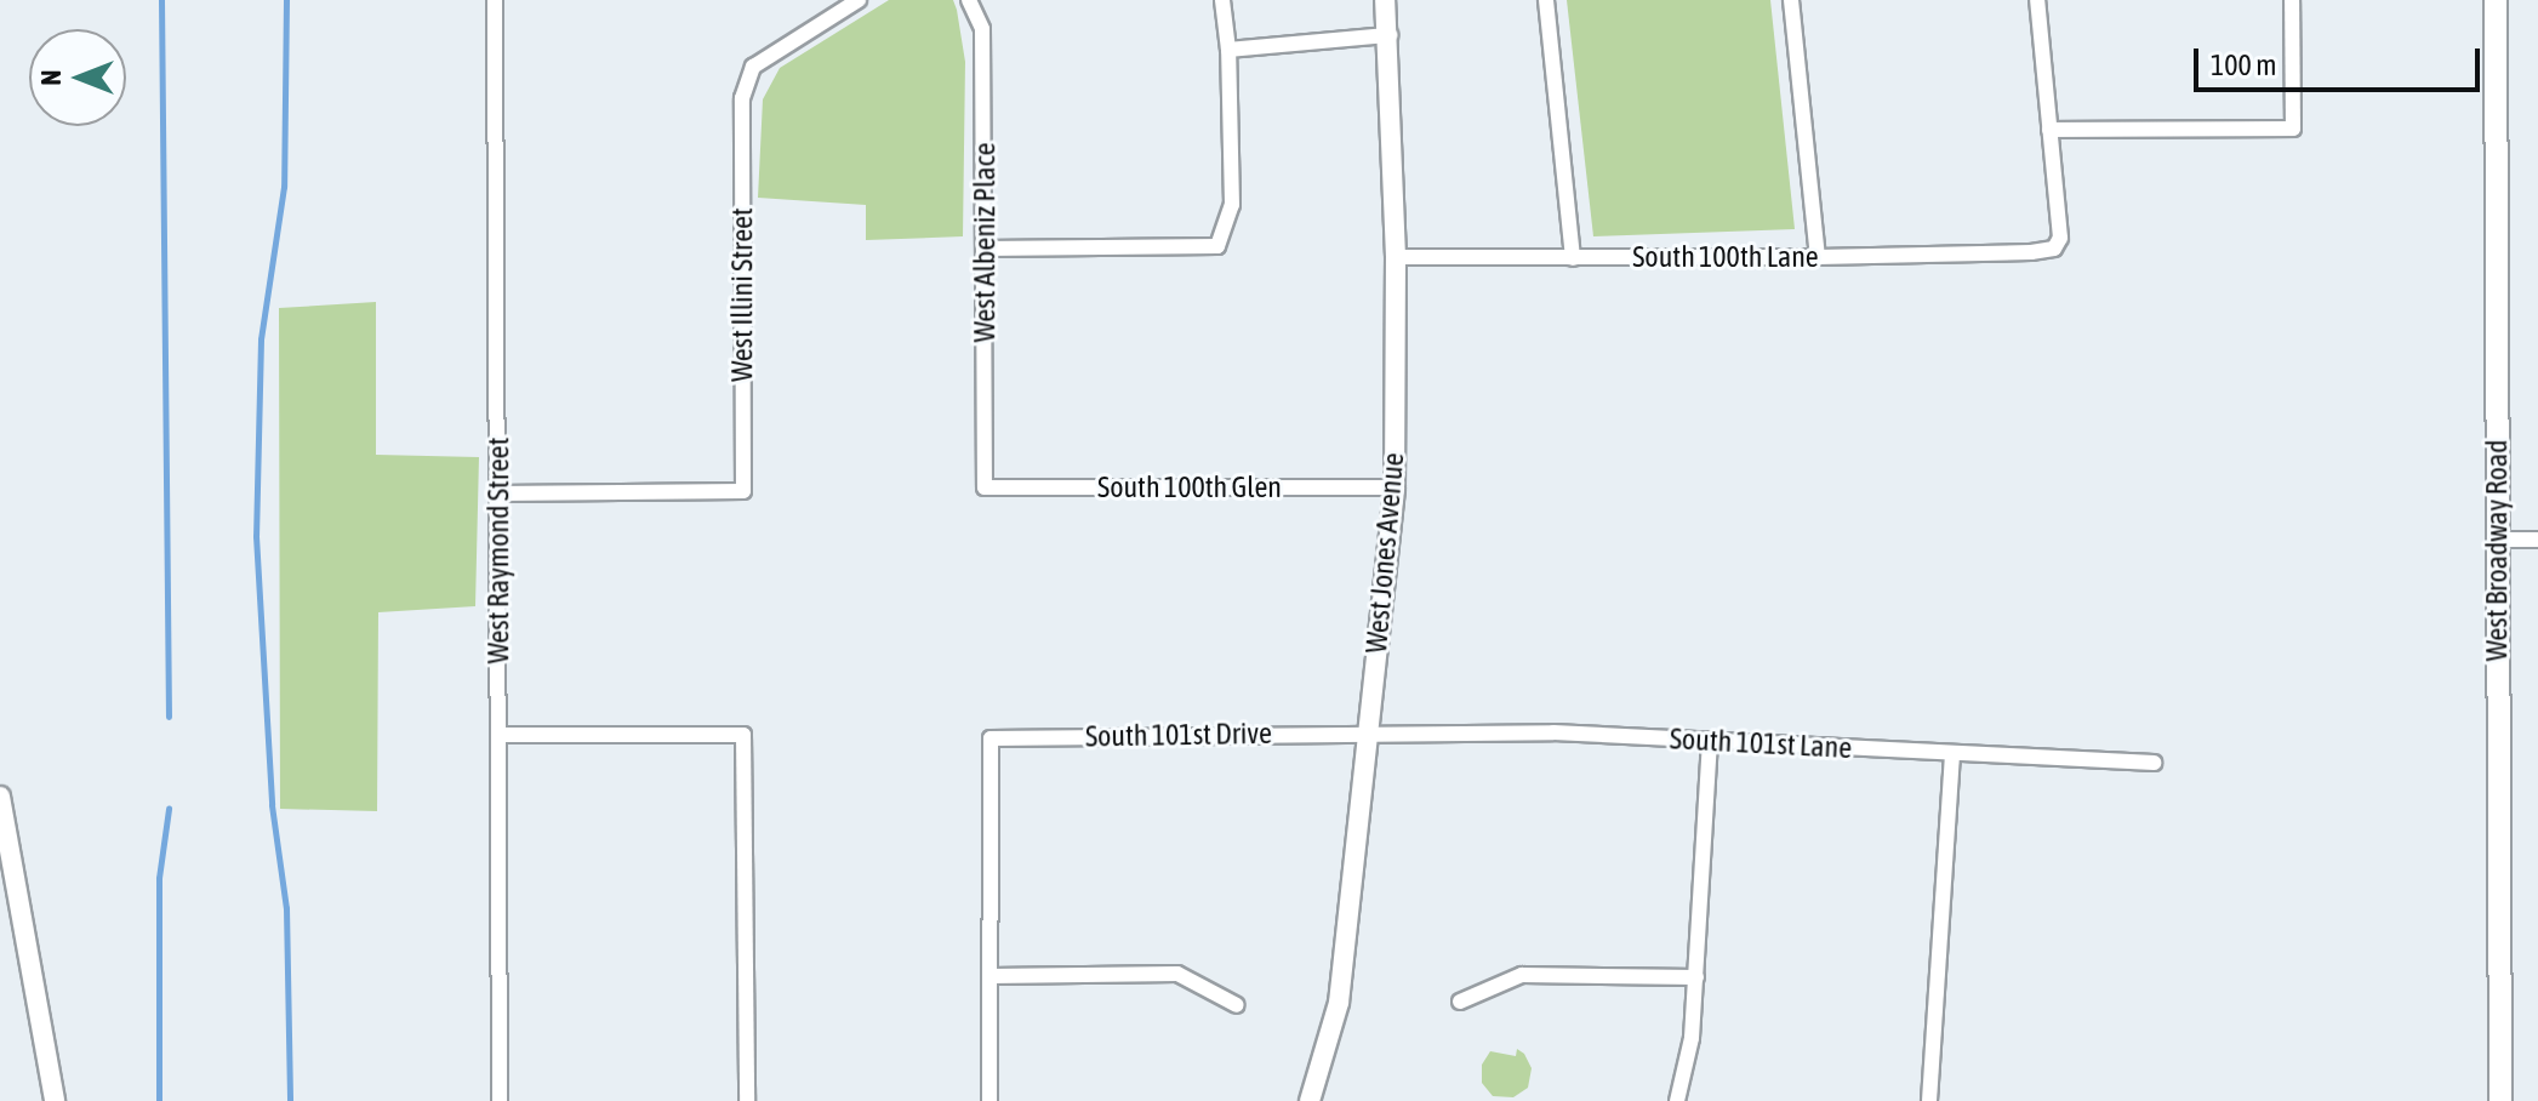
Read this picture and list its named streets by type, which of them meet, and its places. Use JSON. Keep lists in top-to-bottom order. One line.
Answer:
{"streets":{"main road":["West Broadway Road"],"street":["West Albeniz Place","South 100th Lane","West Illini Street","South 100th Glen","West Raymond Street","West Jones Avenue","South 101st Drive","South 101st Lane"]},"crossings":[["West Albeniz Place","South 100th Glen"],["South 100th Lane","West Jones Avenue"],["West Illini Street","West Raymond Street"],["South 100th Glen","West Jones Avenue"],["West Jones Avenue","South 101st Drive"],["West Jones Avenue","South 101st Lane"],["South 101st Drive","South 101st Lane"]],"scale_bar":"100 m","north":"left"}
